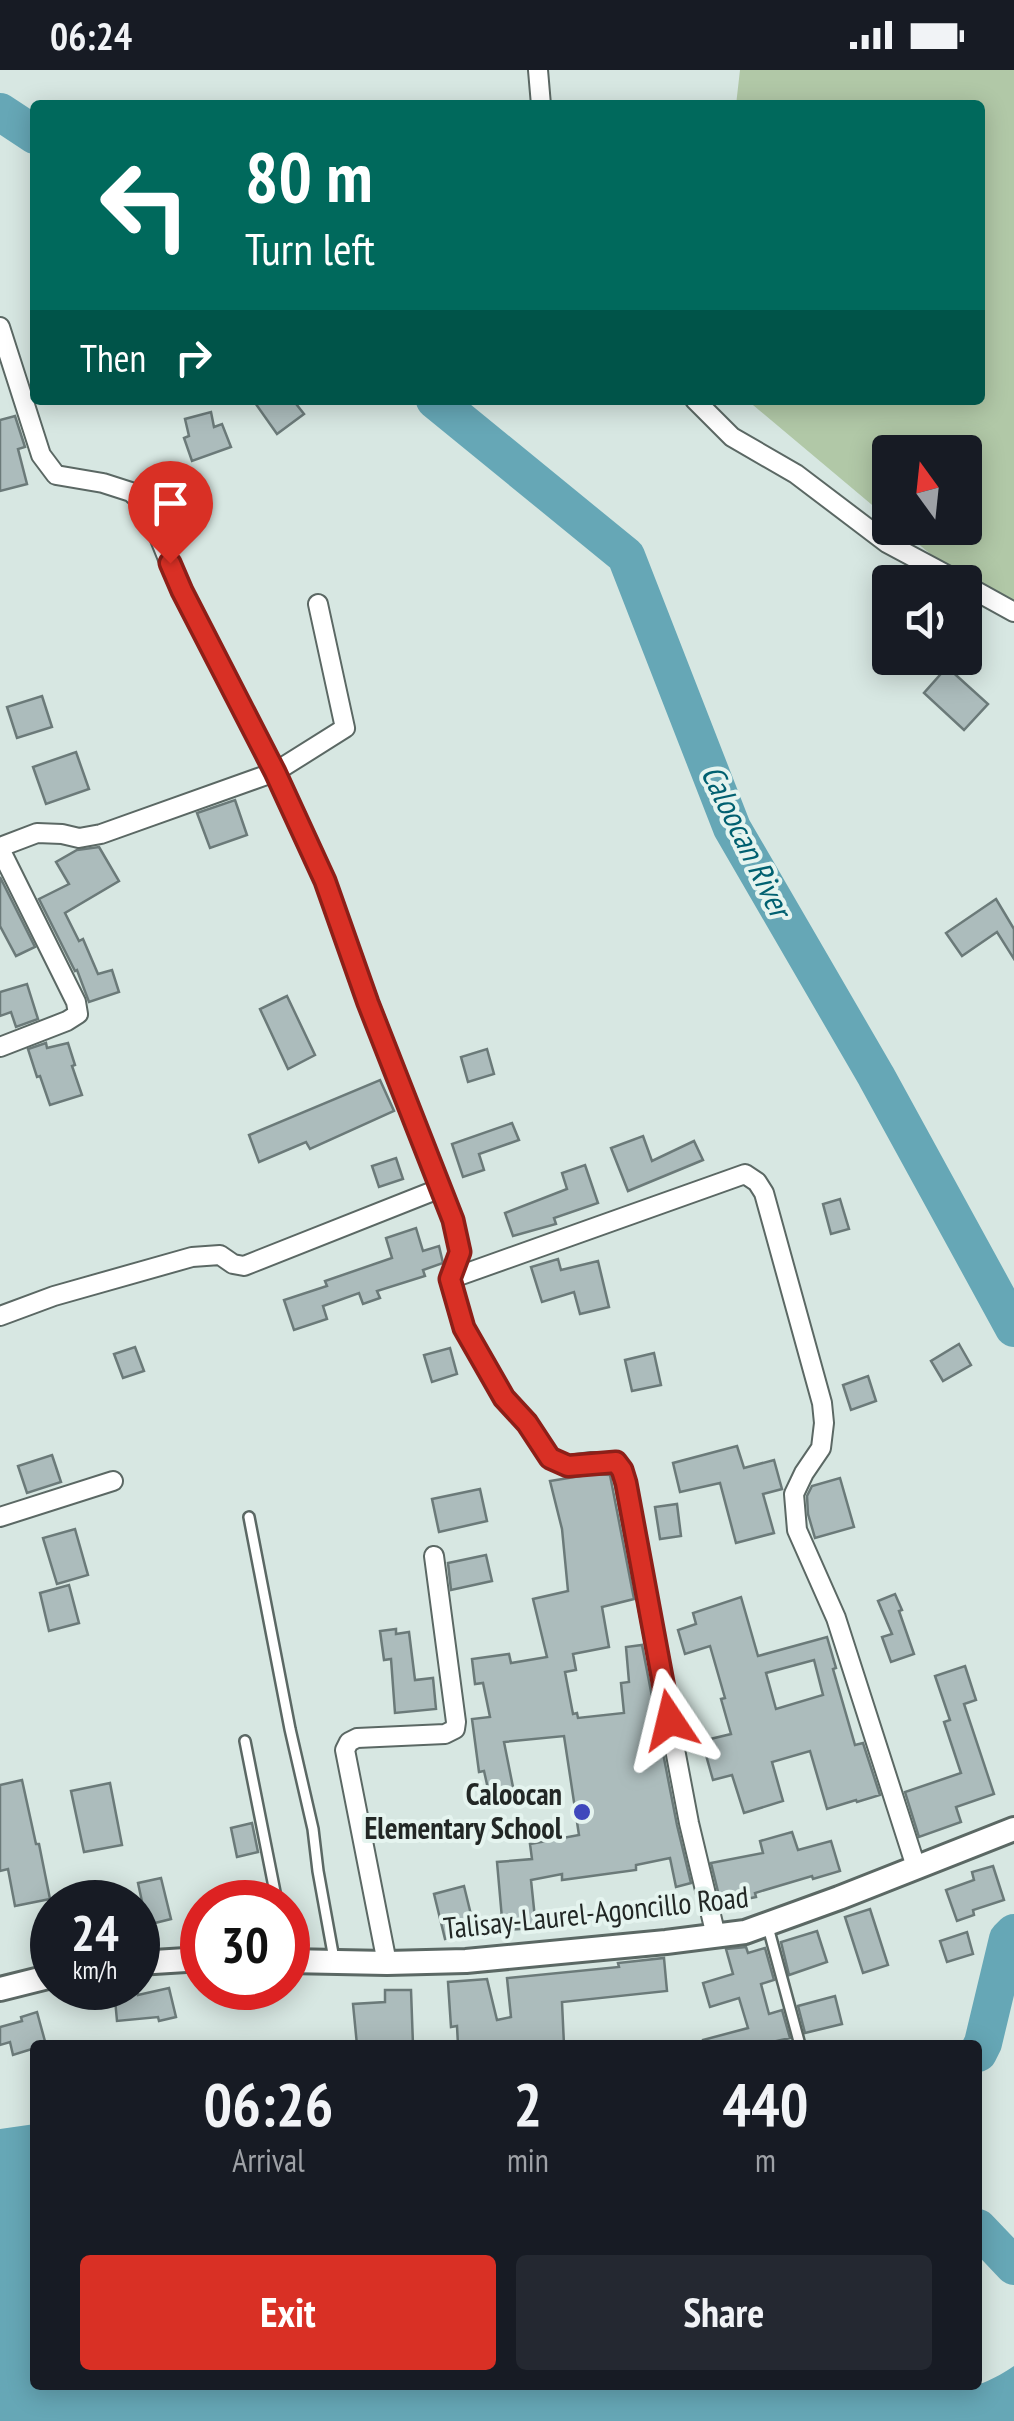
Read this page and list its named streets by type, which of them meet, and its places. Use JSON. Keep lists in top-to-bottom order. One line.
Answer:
{"streets":{"main road":["Talisay-Laurel-Agoncillo Road"]},"water":["Caloocan River"],"places":["Caloocan Elementary School"],"north":"top","page":{"status":"06:24","turn":["80 m","Turn left"],"then":"Then","speed":"24 km/h","limit":"30","eta":["06:26","Arrival","2","min","440","m"],"buttons":["Exit","Share"]}}
